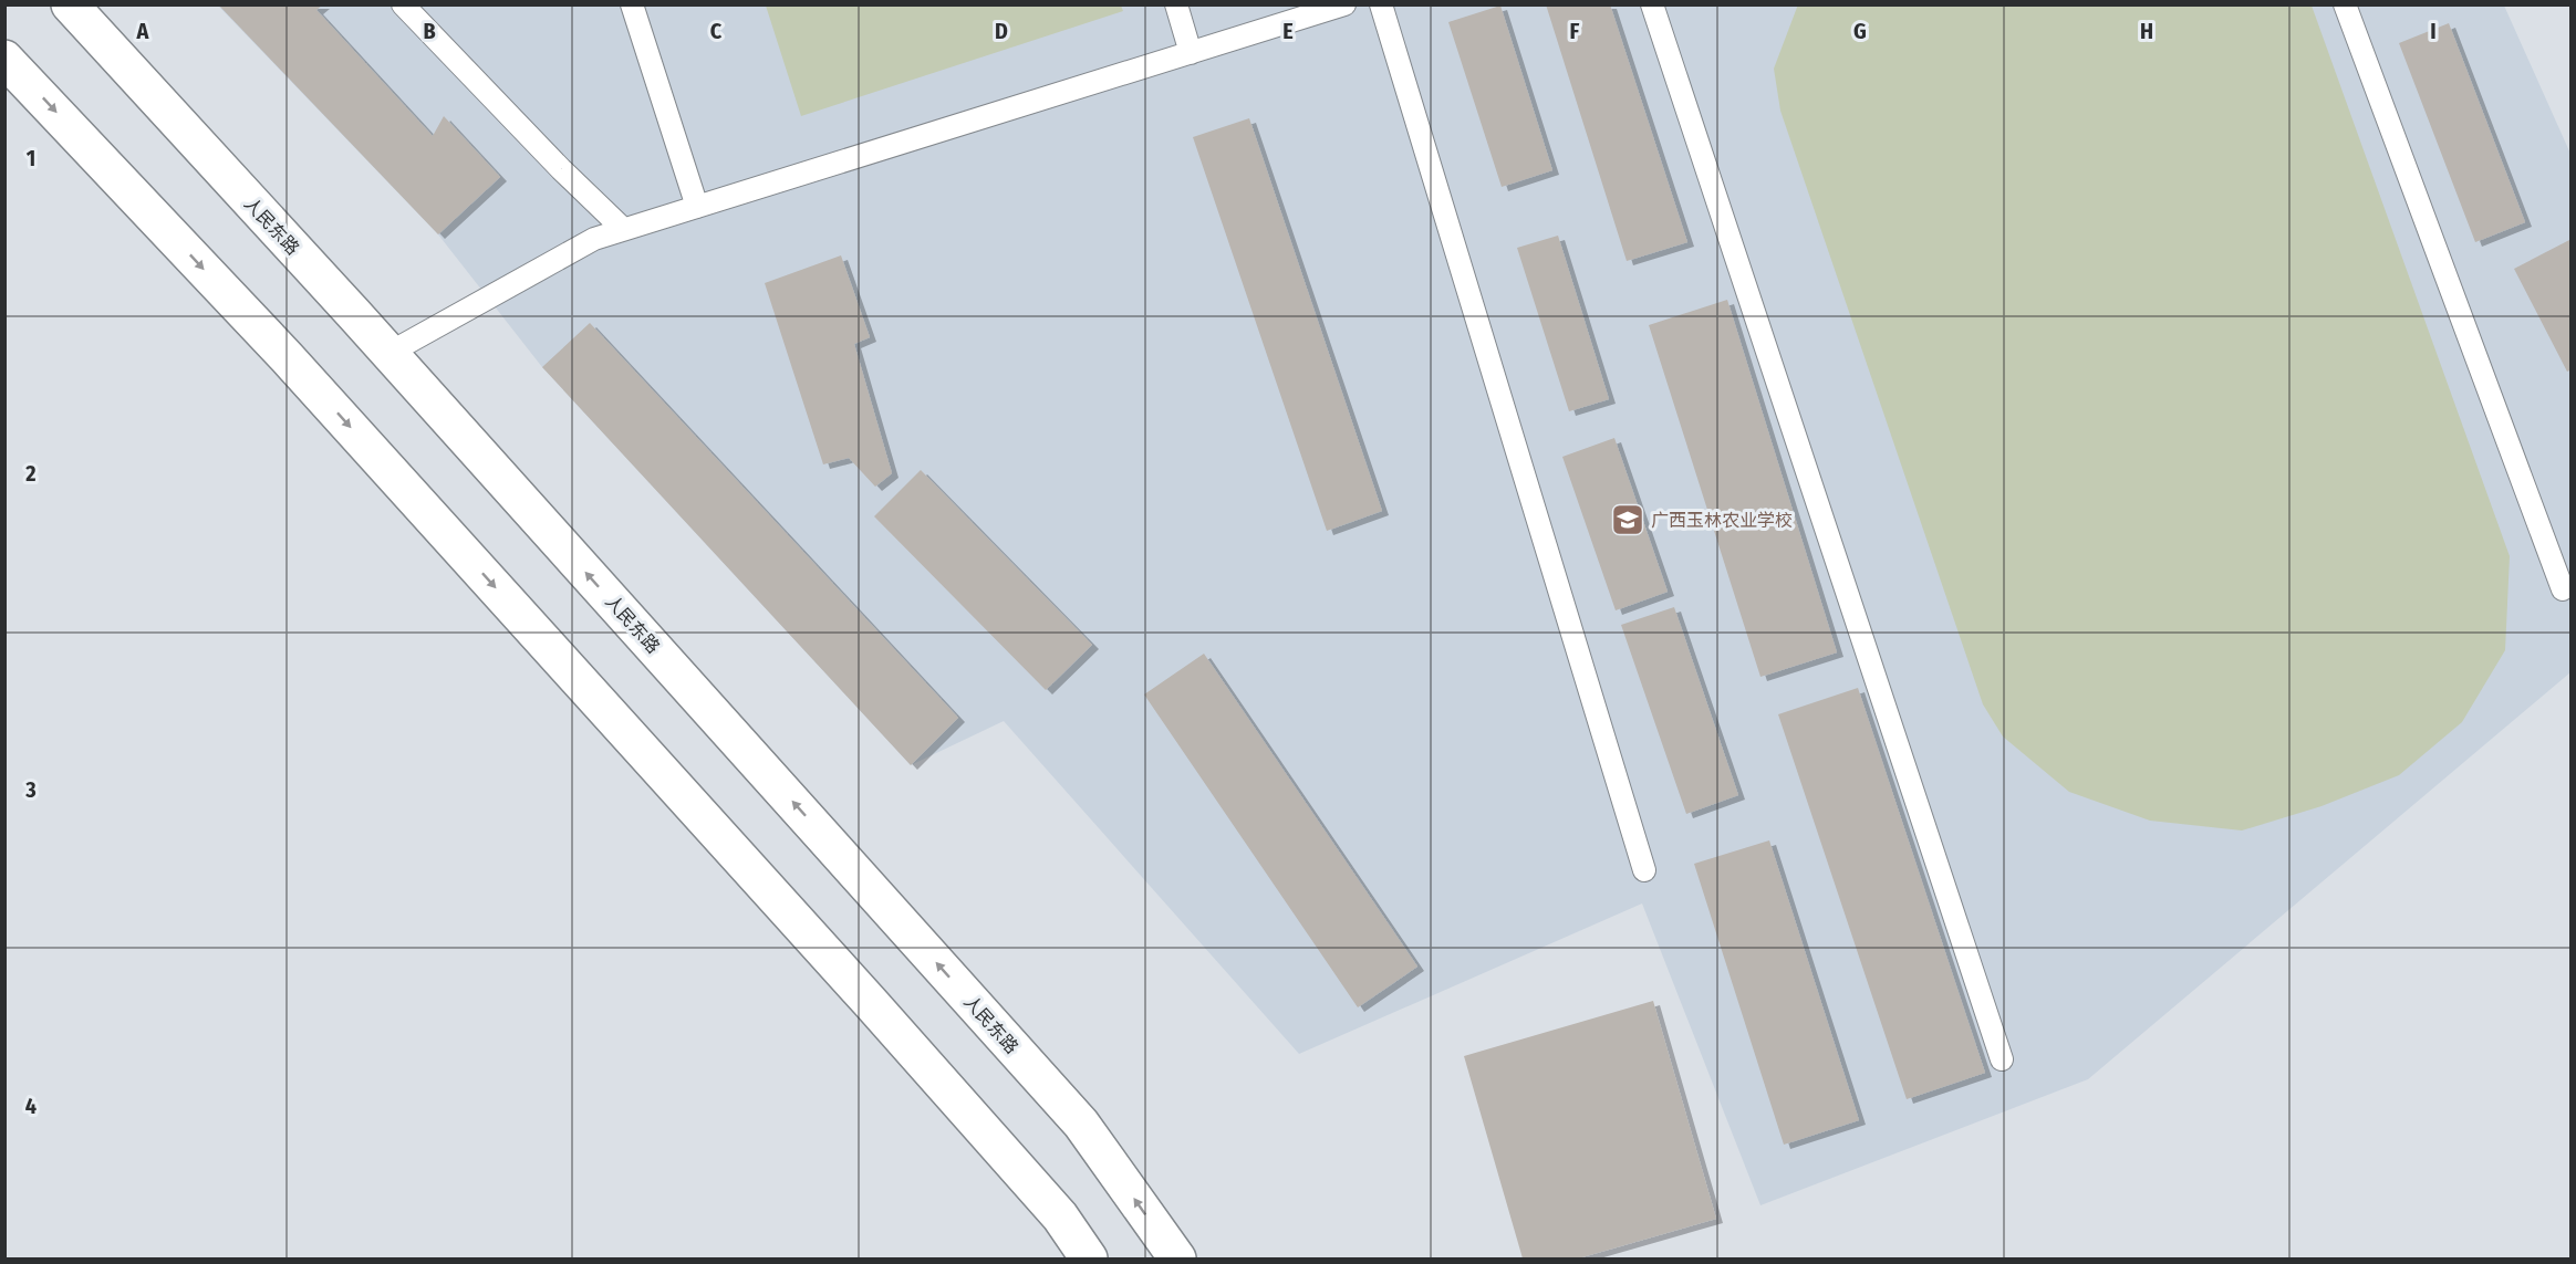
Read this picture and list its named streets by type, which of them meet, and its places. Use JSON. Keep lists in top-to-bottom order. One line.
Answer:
{"streets":{"main road":["人民东路"]},"places":{"school or university":["广西玉林农业学校"]},"grid":{"columns":["A","B","C","D","E","F","G","H","I"],"rows":["1","2","3","4"]}}
